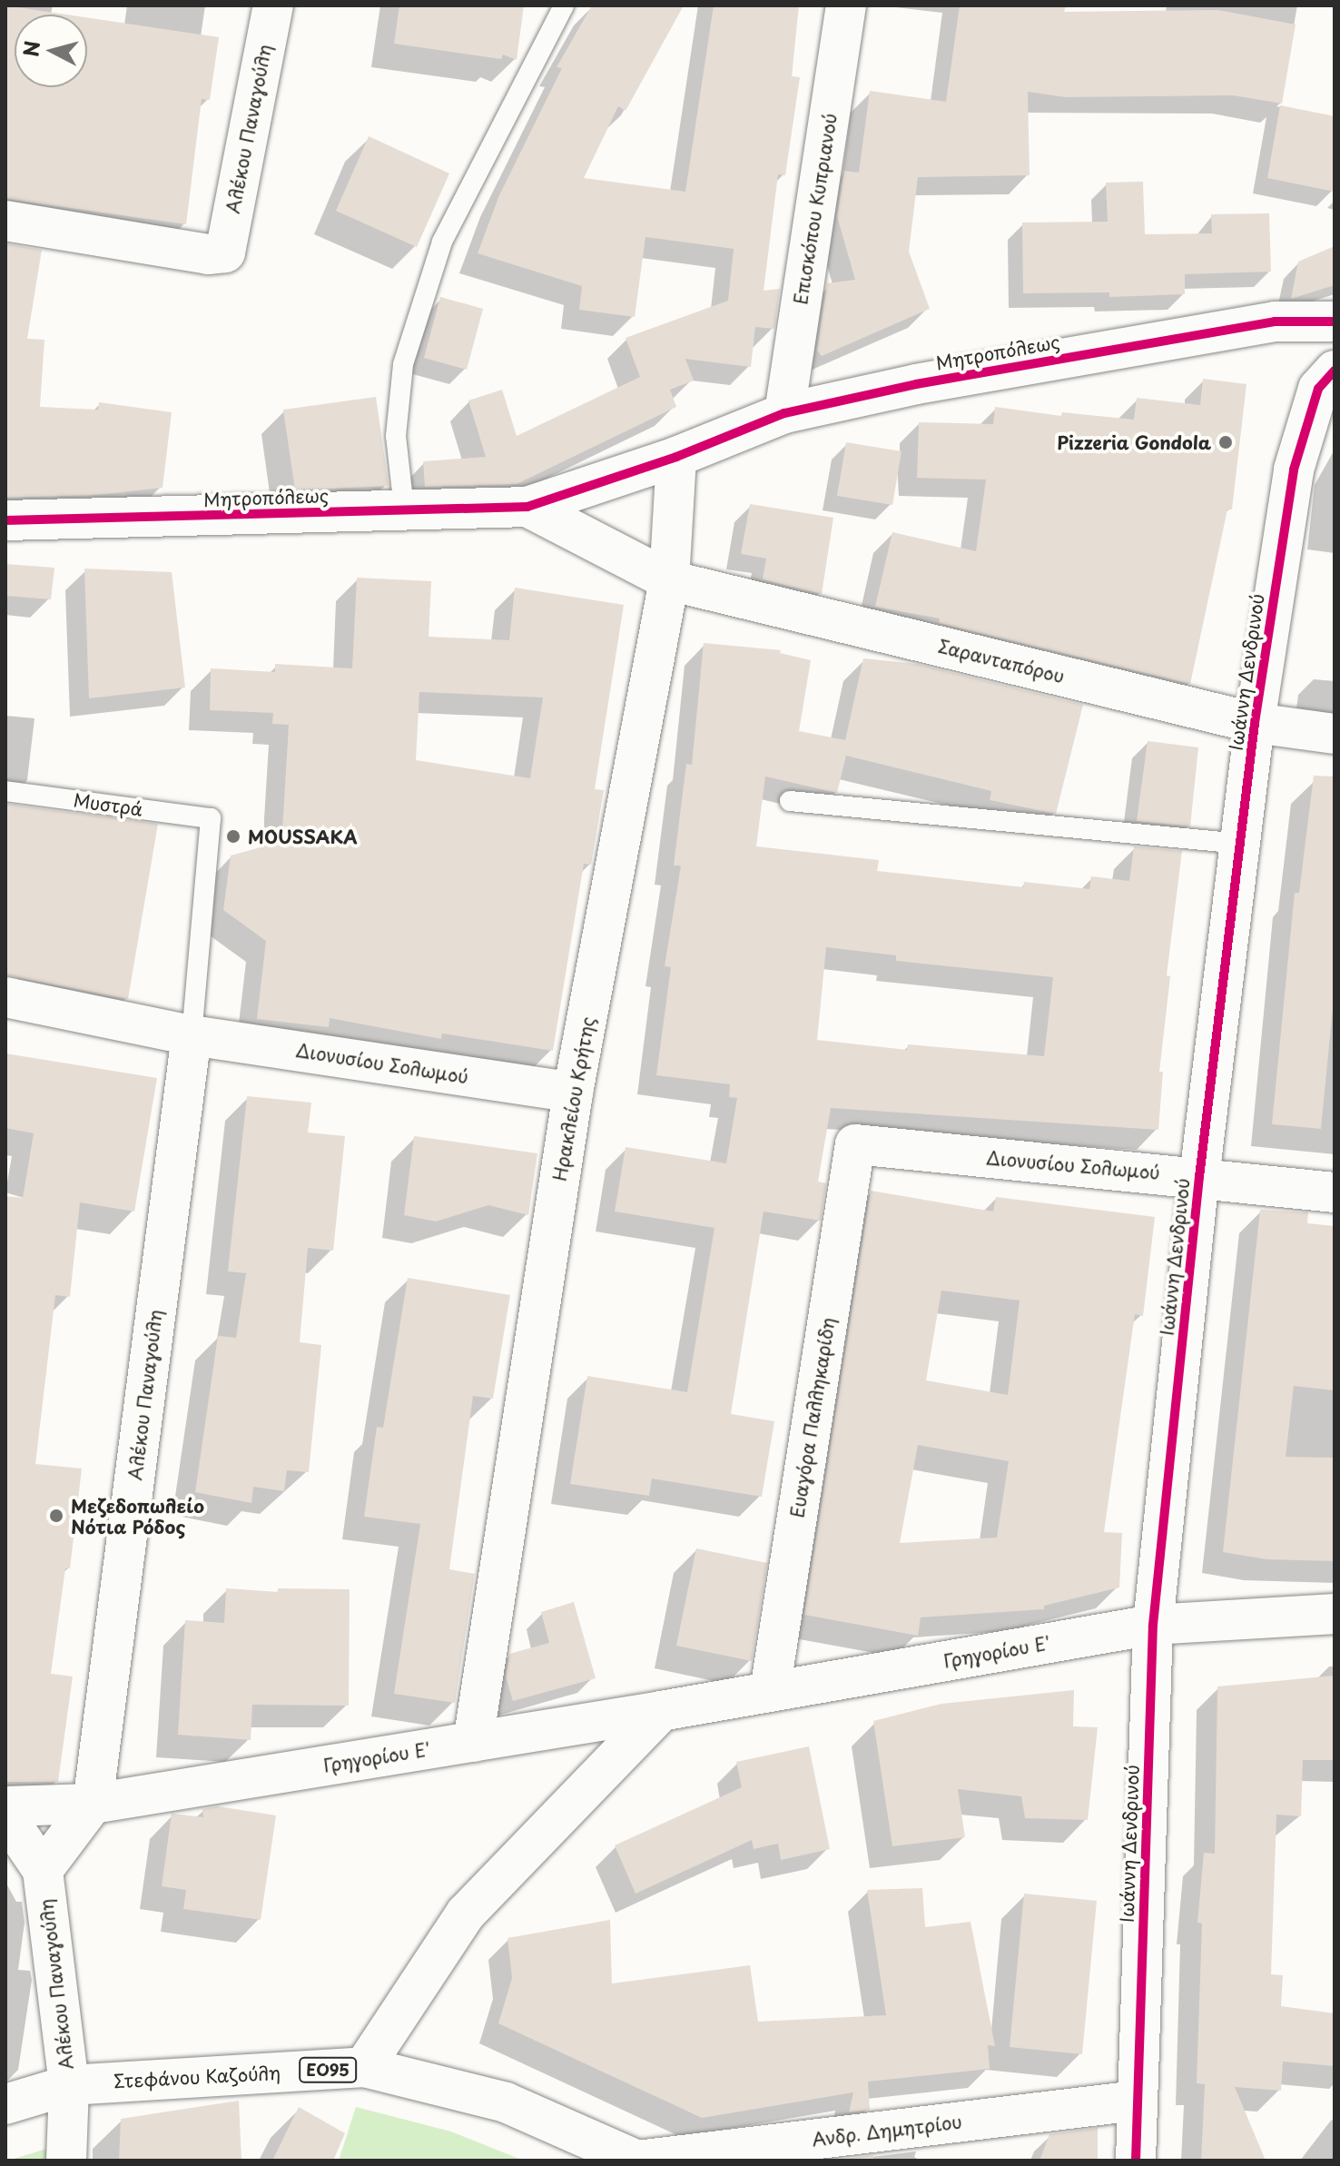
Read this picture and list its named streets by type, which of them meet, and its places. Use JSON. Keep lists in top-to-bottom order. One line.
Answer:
{"streets":{"street":["Αλέκου Παναγούλη","Επισκόπου Κυπριανού","Μητροπόλεως","Σαρανταπόρου","Ιωάννη Δενδρινού","Διονυσίου Σολωμού","Ηρακλείου Κρήτης","Ευαγόρα Παλληκαρίδη","Γρηγορίου Ε'","ΕΟ95","Στεφάνου Καζούλη","Ανδρ. Δημητρίου"],"lane":["Μυστρά"]},"crossings":[["Αλέκου Παναγούλη","Μυστρά"],["Αλέκου Παναγούλη","Διονυσίου Σολωμού"],["Αλέκου Παναγούλη","Γρηγορίου Ε'"],["Αλέκου Παναγούλη","Στεφάνου Καζούλη"],["Επισκόπου Κυπριανού","Μητροπόλεως"],["Μητροπόλεως","Σαρανταπόρου"],["Μητροπόλεως","Ηρακλείου Κρήτης"],["Σαρανταπόρου","Ιωάννη Δενδρινού"],["Σαρανταπόρου","Ηρακλείου Κρήτης"],["Ιωάννη Δενδρινού","Διονυσίου Σολωμού"],["Ιωάννη Δενδρινού","Γρηγορίου Ε'"],["Ιωάννη Δενδρινού","Ανδρ. Δημητρίου"],["Διονυσίου Σολωμού","Ηρακλείου Κρήτης"],["Διονυσίου Σολωμού","Ευαγόρα Παλληκαρίδη"],["Ηρακλείου Κρήτης","Γρηγορίου Ε'"],["Ευαγόρα Παλληκαρίδη","Γρηγορίου Ε'"],["Στεφάνου Καζούλη","Ανδρ. Δημητρίου"]],"places":["Pizzeria Gondola","MOUSSAKA","Μεζεδοπωλείο Νότια Ρόδος"],"north":"left"}
